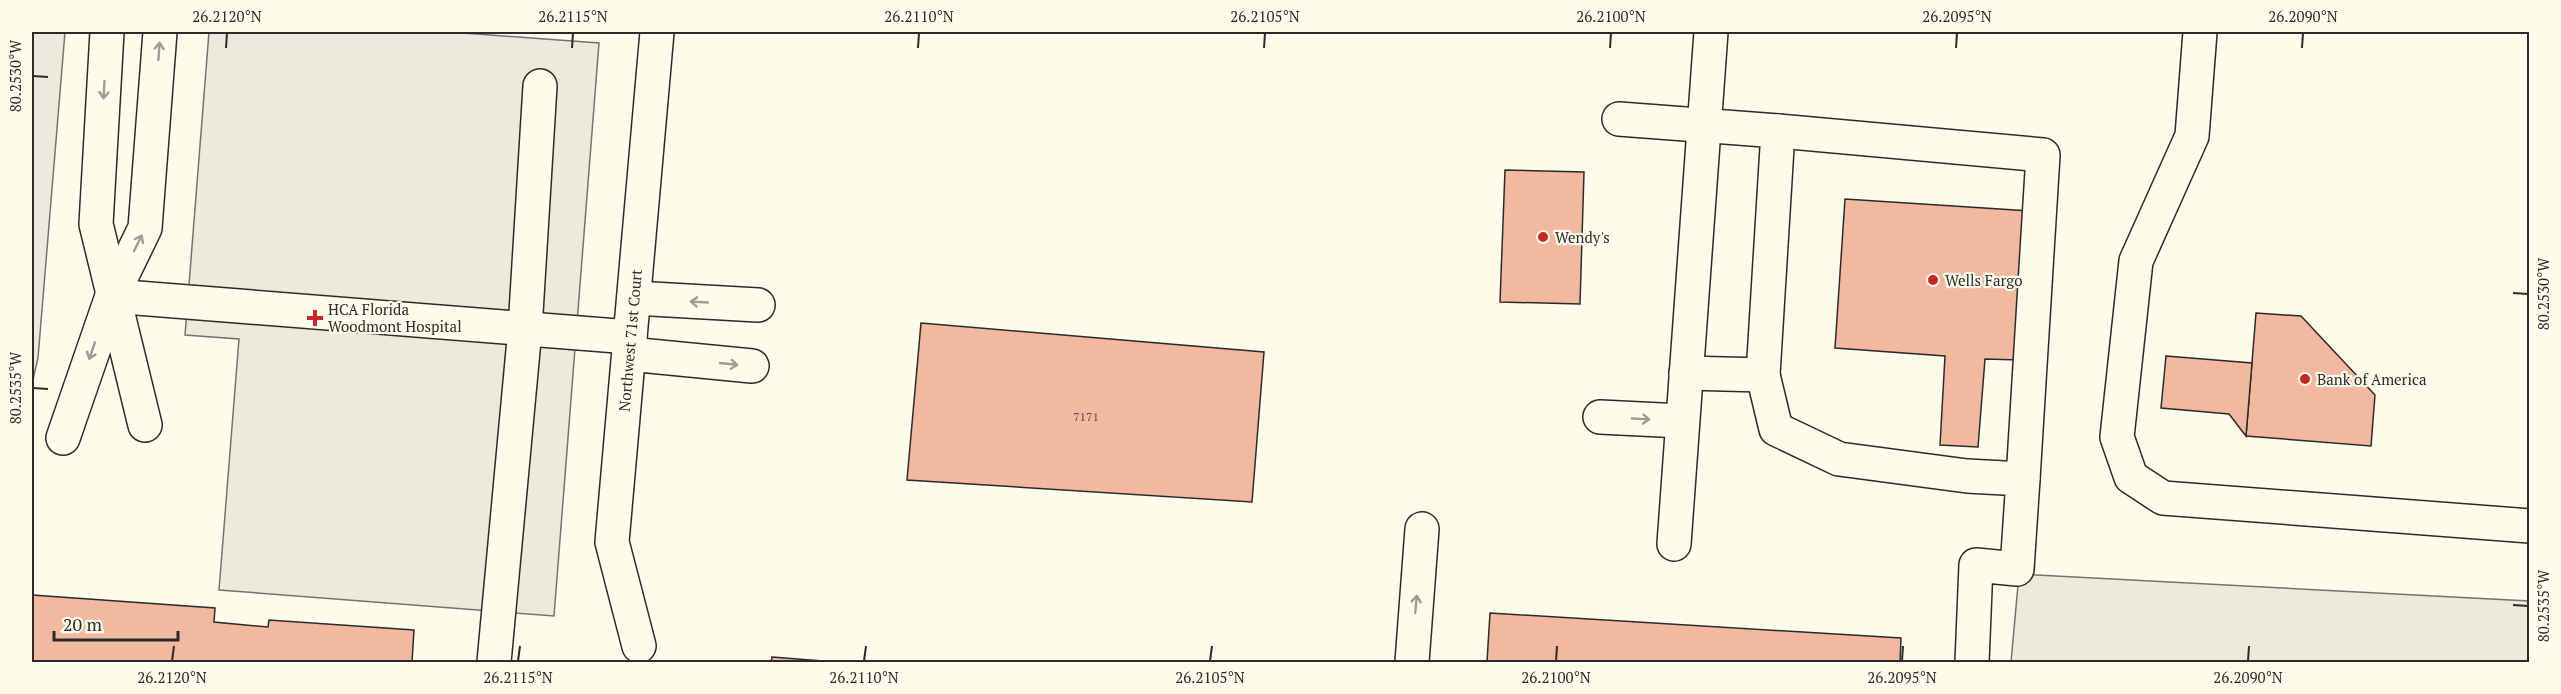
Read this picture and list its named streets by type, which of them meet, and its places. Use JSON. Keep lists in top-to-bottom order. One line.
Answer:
{"streets":{"street":["Northwest 71st Court"]},"places":{"other":["Wendy's","Wells Fargo","Bank of America"],"health":["HCA Florida Woodmont Hospital"]},"house_numbers":["7171"],"scale_bar":"20 m","coordinates":["26.2120°N","26.2115°N","26.2110°N","26.2105°N","26.2100°N","26.2095°N","26.2090°N","80.2530°W","80.2535°W"]}
